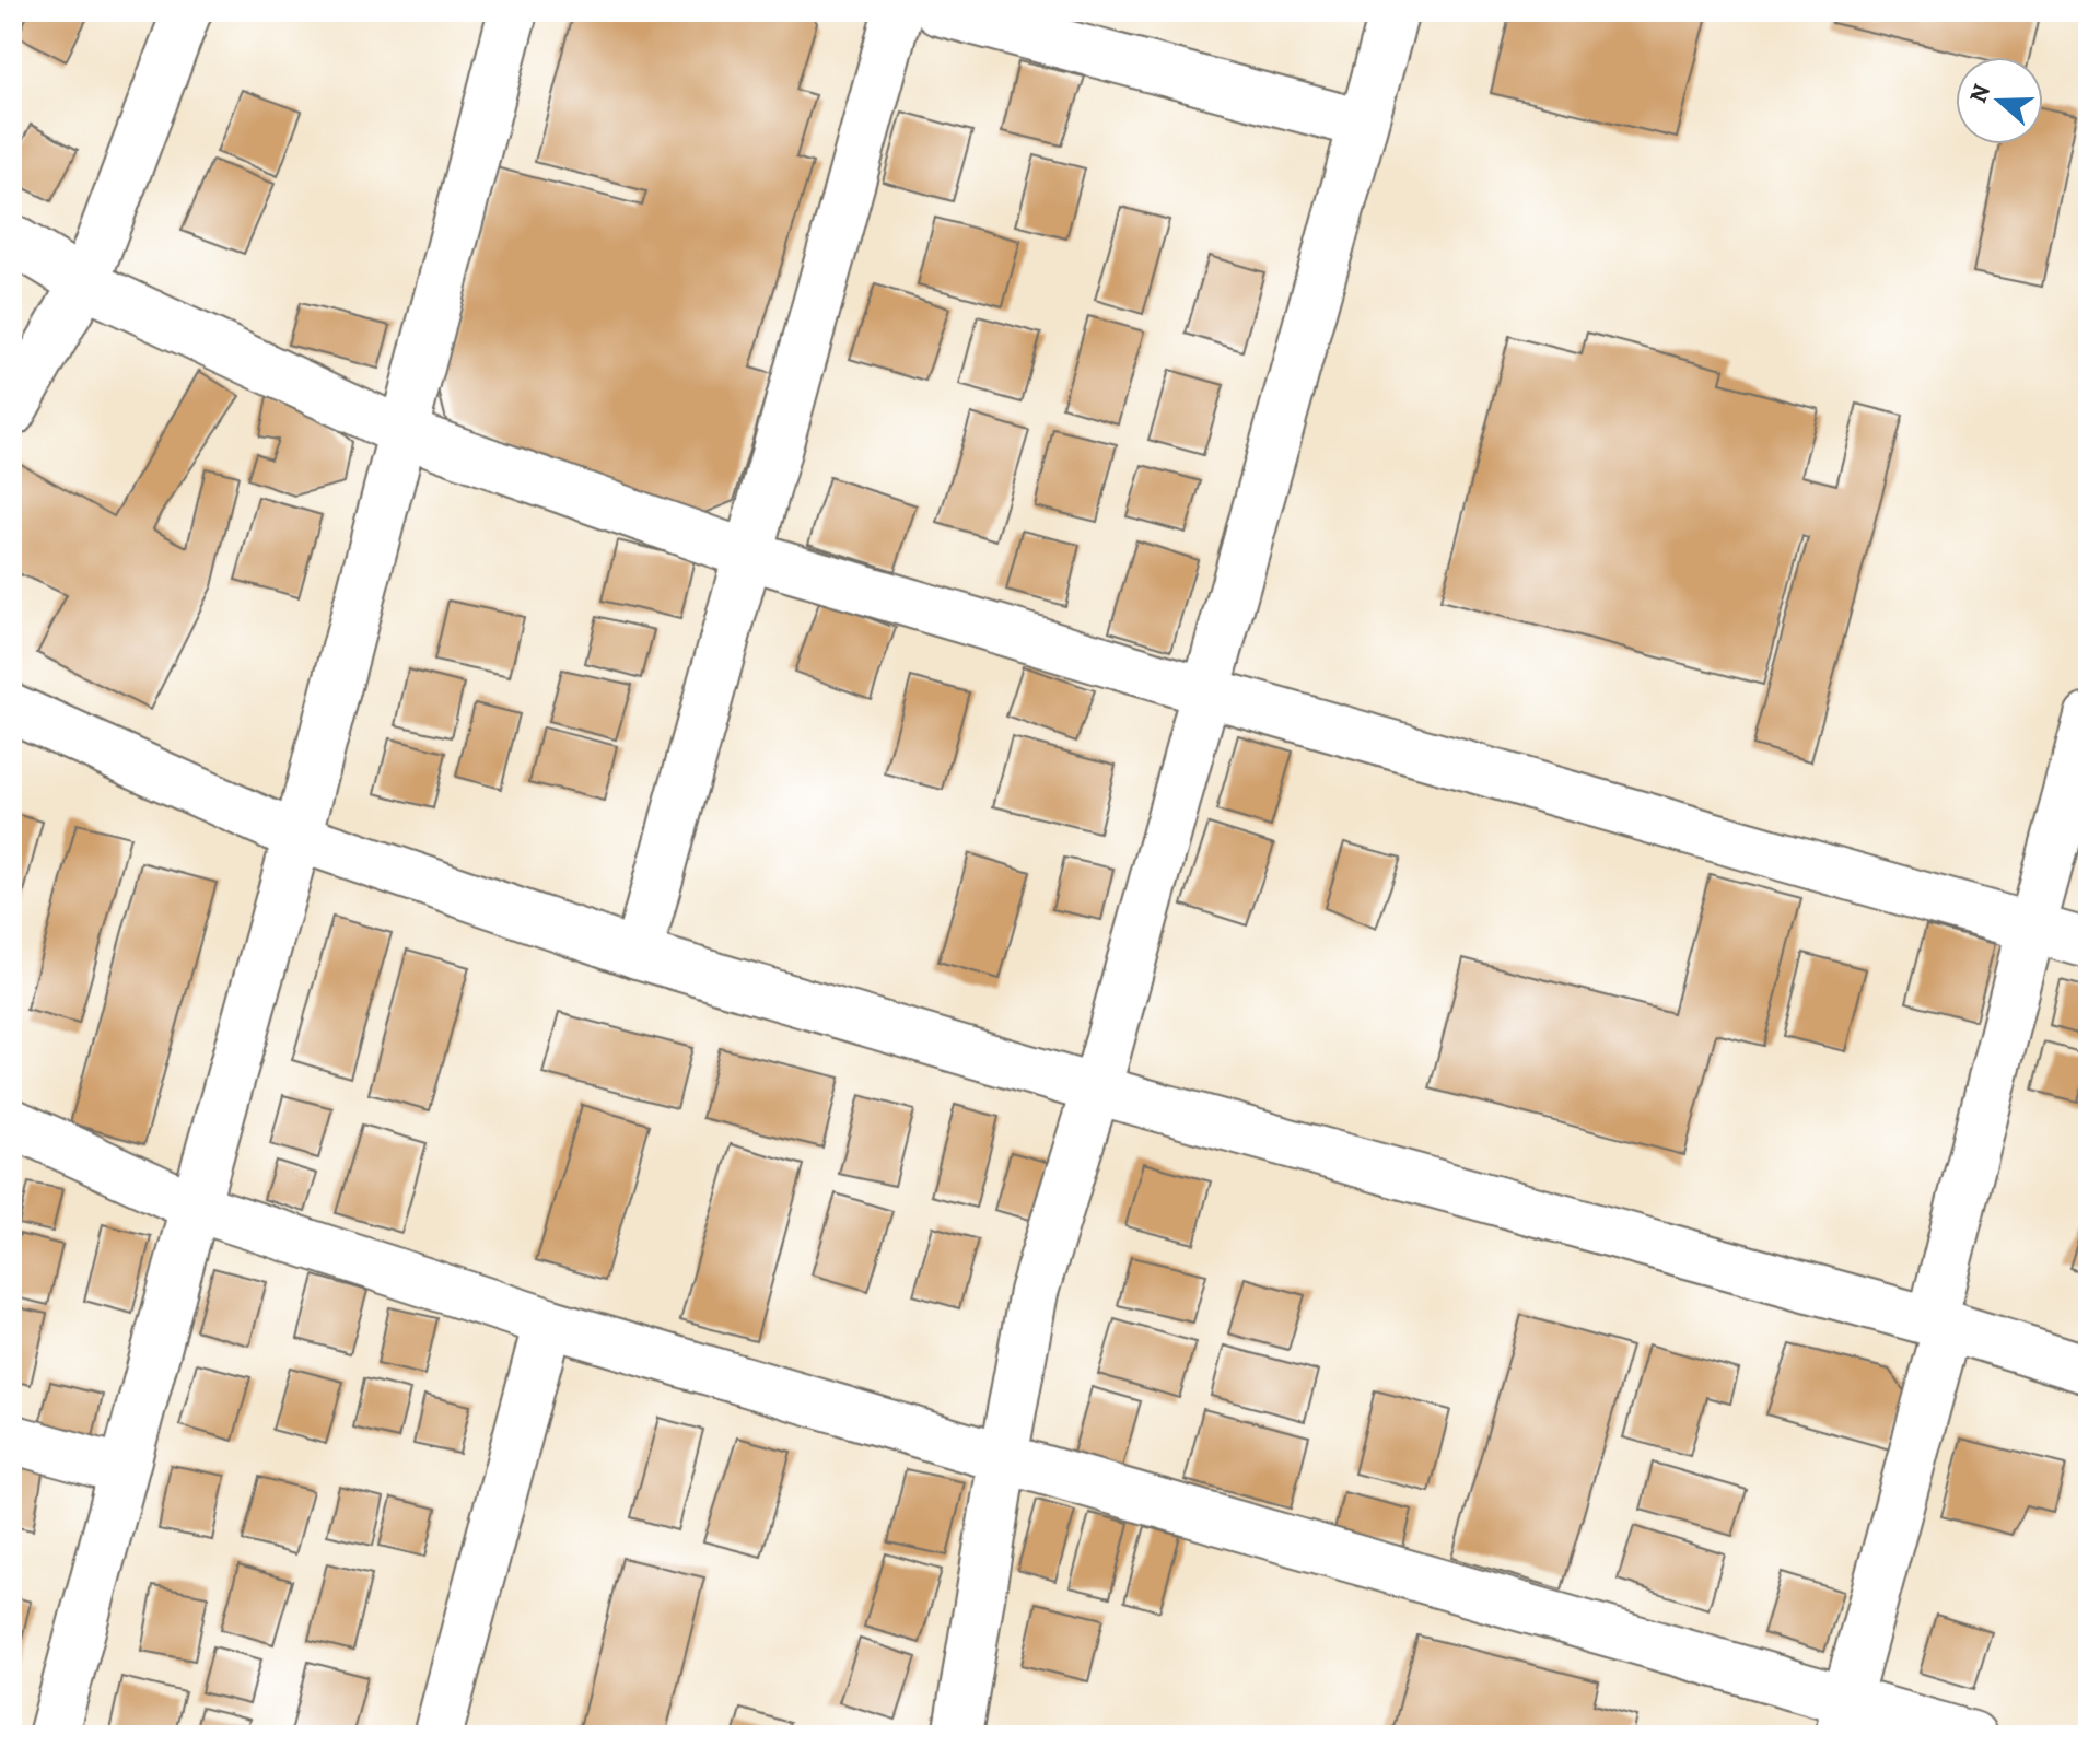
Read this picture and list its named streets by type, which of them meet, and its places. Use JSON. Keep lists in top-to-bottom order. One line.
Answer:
{"north":"left"}
